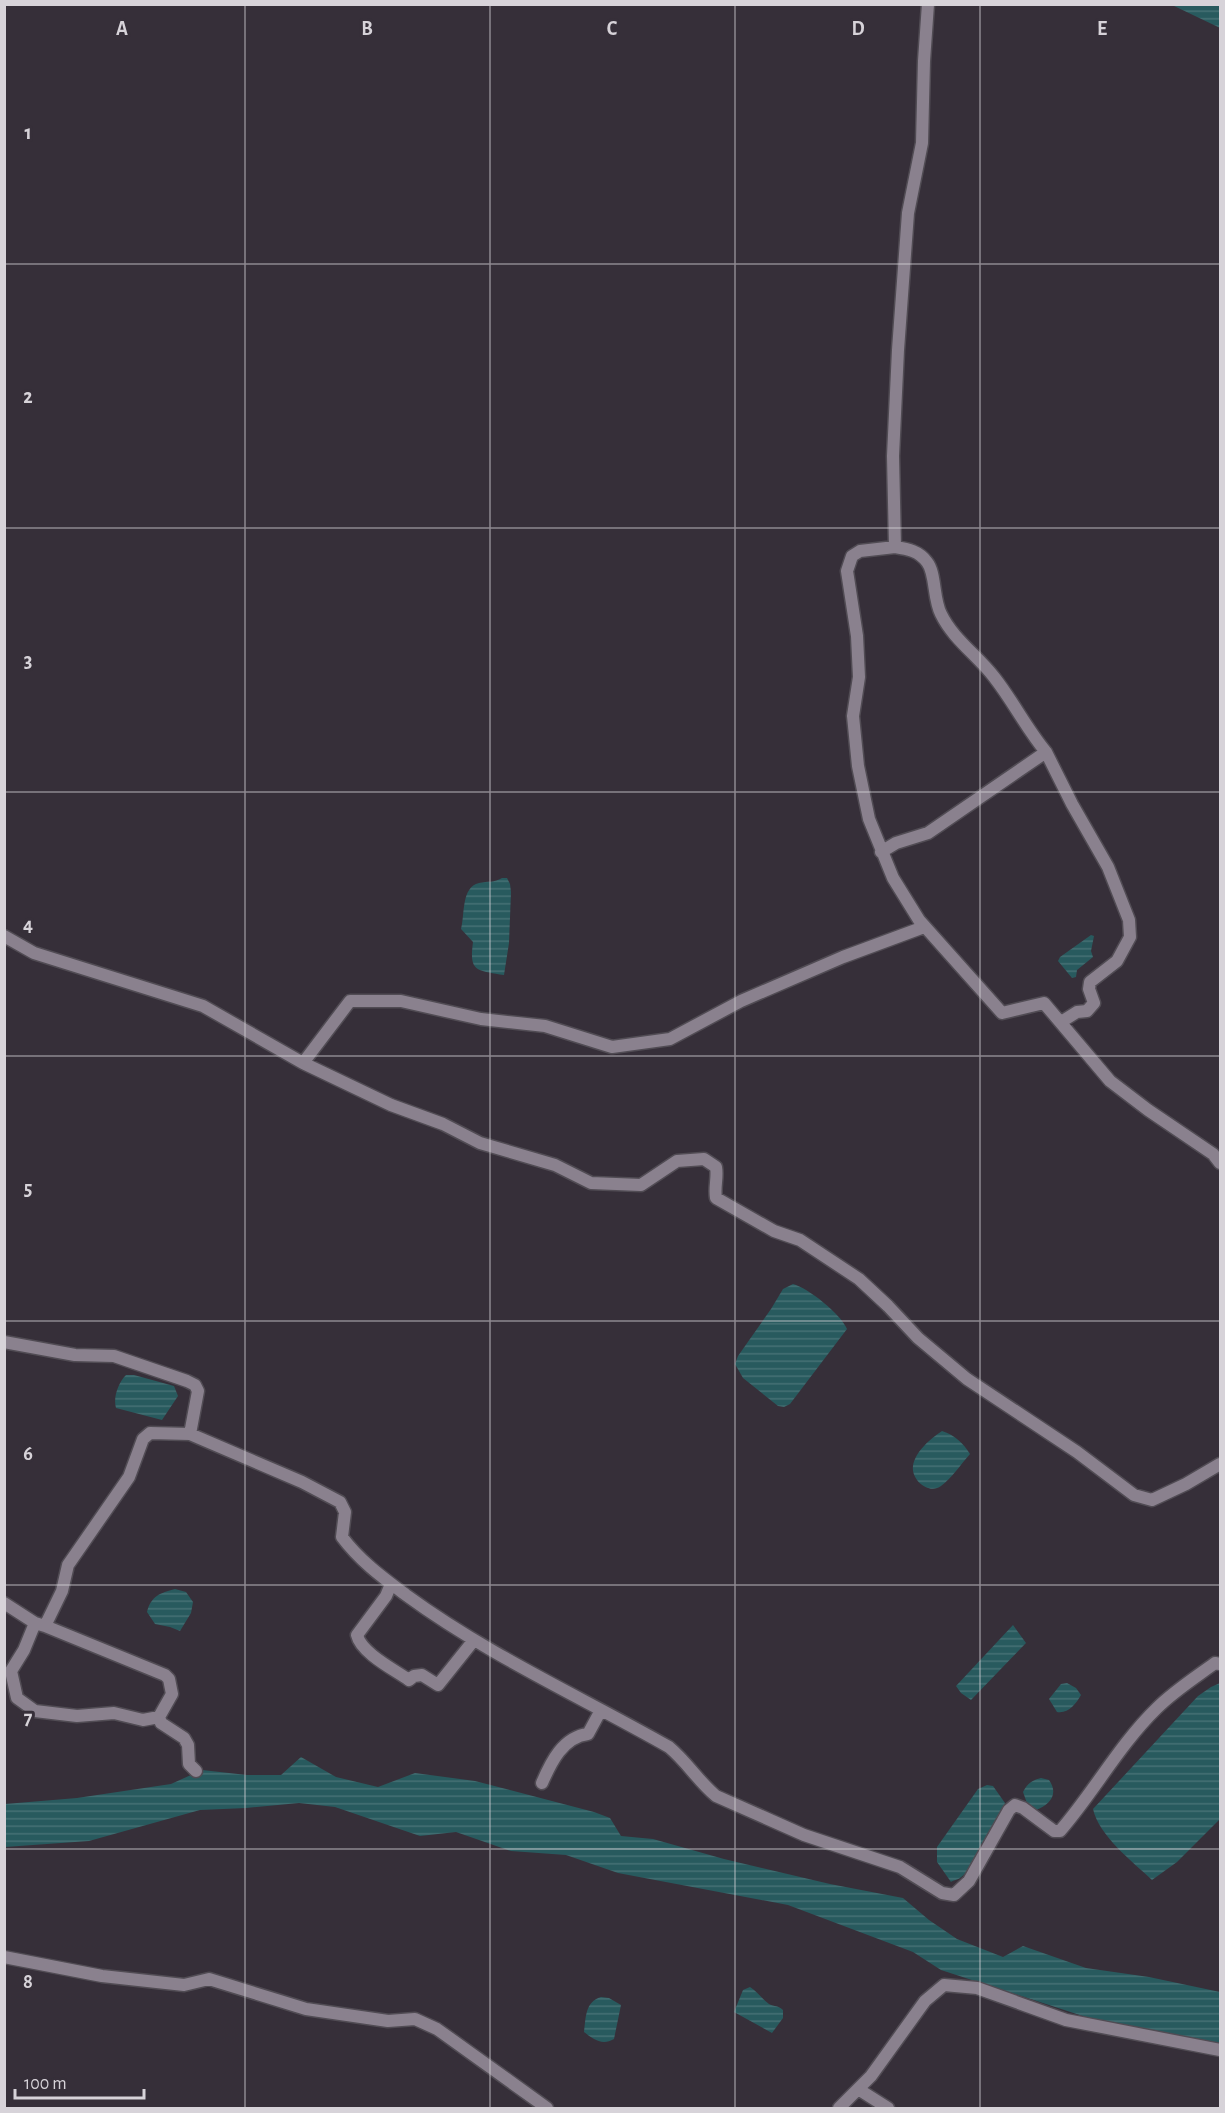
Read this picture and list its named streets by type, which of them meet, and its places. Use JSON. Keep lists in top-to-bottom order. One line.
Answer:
{"scale_bar":"100 m","grid":{"columns":["A","B","C","D","E"],"rows":["1","2","3","4","5","6","7","8"]}}
